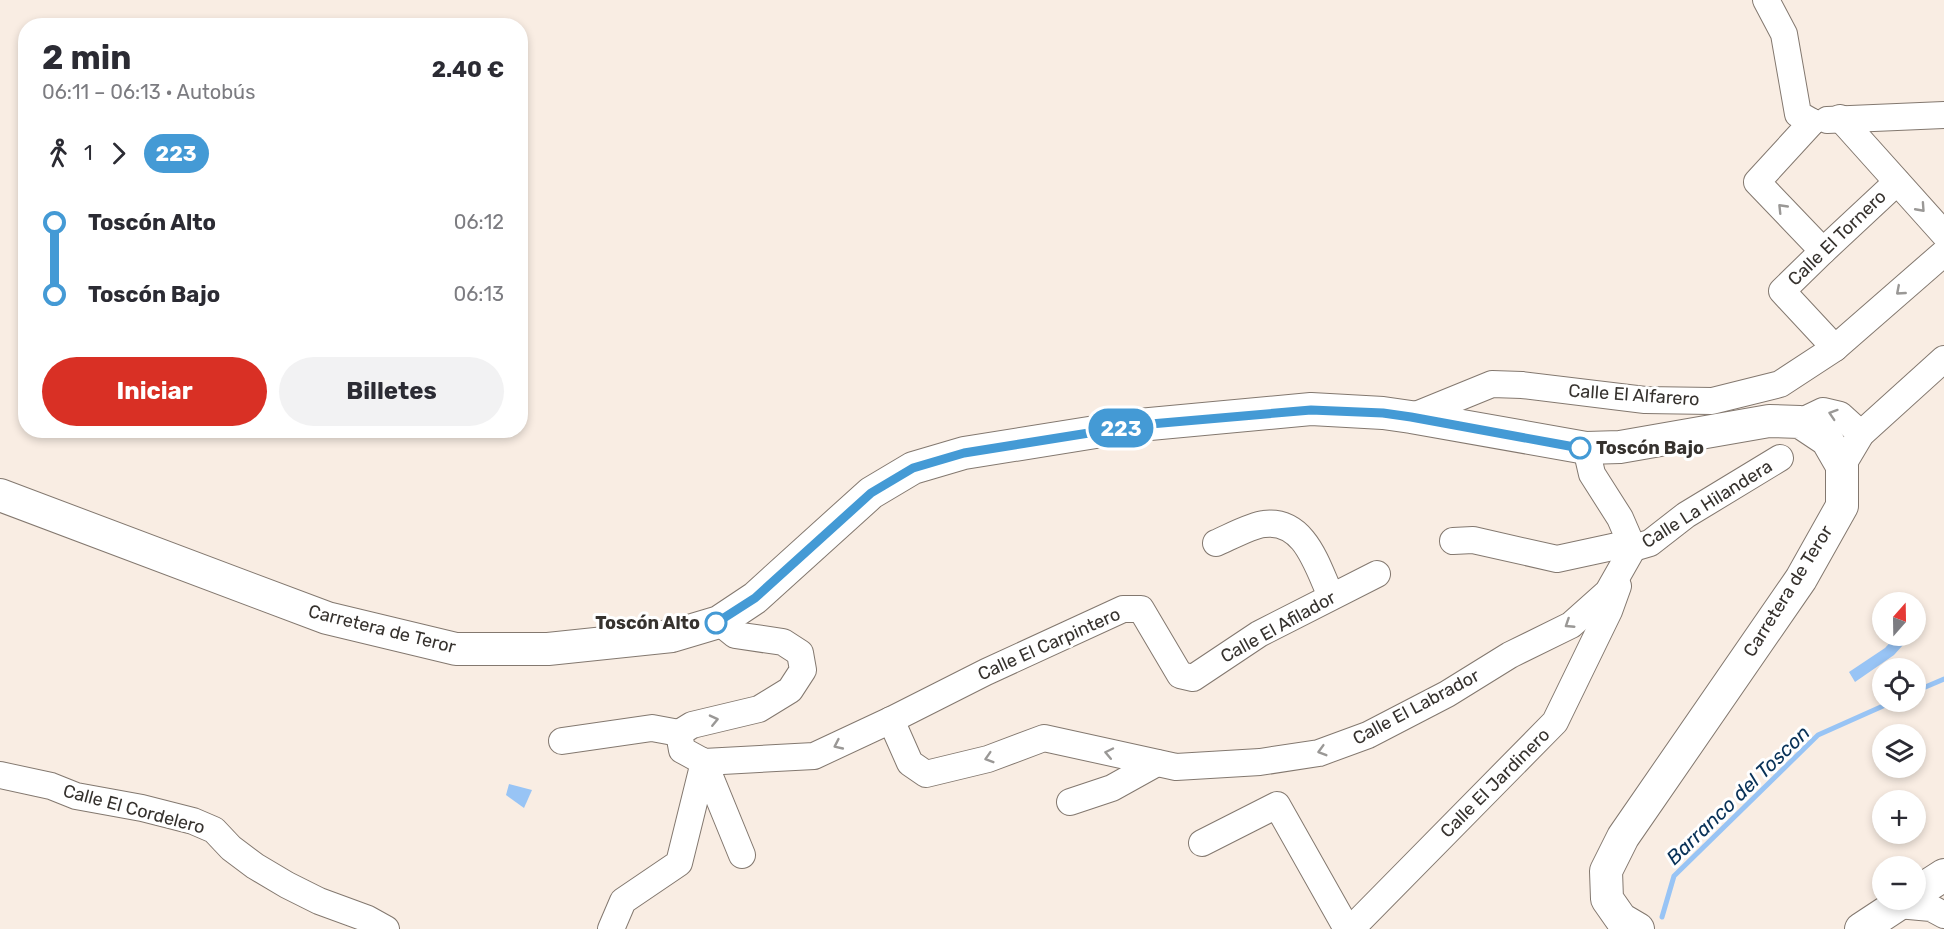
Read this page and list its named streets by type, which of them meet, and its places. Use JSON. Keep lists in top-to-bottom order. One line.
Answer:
{"streets":{"main road":["Carretera de Teror"],"street":["Calle El Tornero","Calle El Alfarero","Calle La Hilandera","Calle El Afilador","Calle El Carpintero","Calle El Labrador","Calle El Jardinero","Calle El Cordelero"]},"crossings":[["Calle El Tornero","Calle El Alfarero"],["Calle El Alfarero","Carretera de Teror"],["Calle La Hilandera","Calle El Labrador"],["Calle La Hilandera","Calle El Jardinero"],["Calle El Afilador","Calle El Carpintero"],["Calle El Carpintero","Calle El Labrador"],["Calle El Labrador","Calle El Jardinero"]],"water":["Barranco del Toscon"],"places":["Toscón Bajo","Toscón Alto"],"lines":["bus line 223"],"north":"top","page":{"on_map":"223","heading":["2 min","06:11 – 06:13 · Autobús","2.40 €"],"legs":["1","223"],"list":[{"name":"Toscón Alto","value":"06:12"},{"name":"Toscón Bajo","value":"06:13"}],"buttons":["Iniciar","Billetes"],"map_buttons":["+","−"]}}
